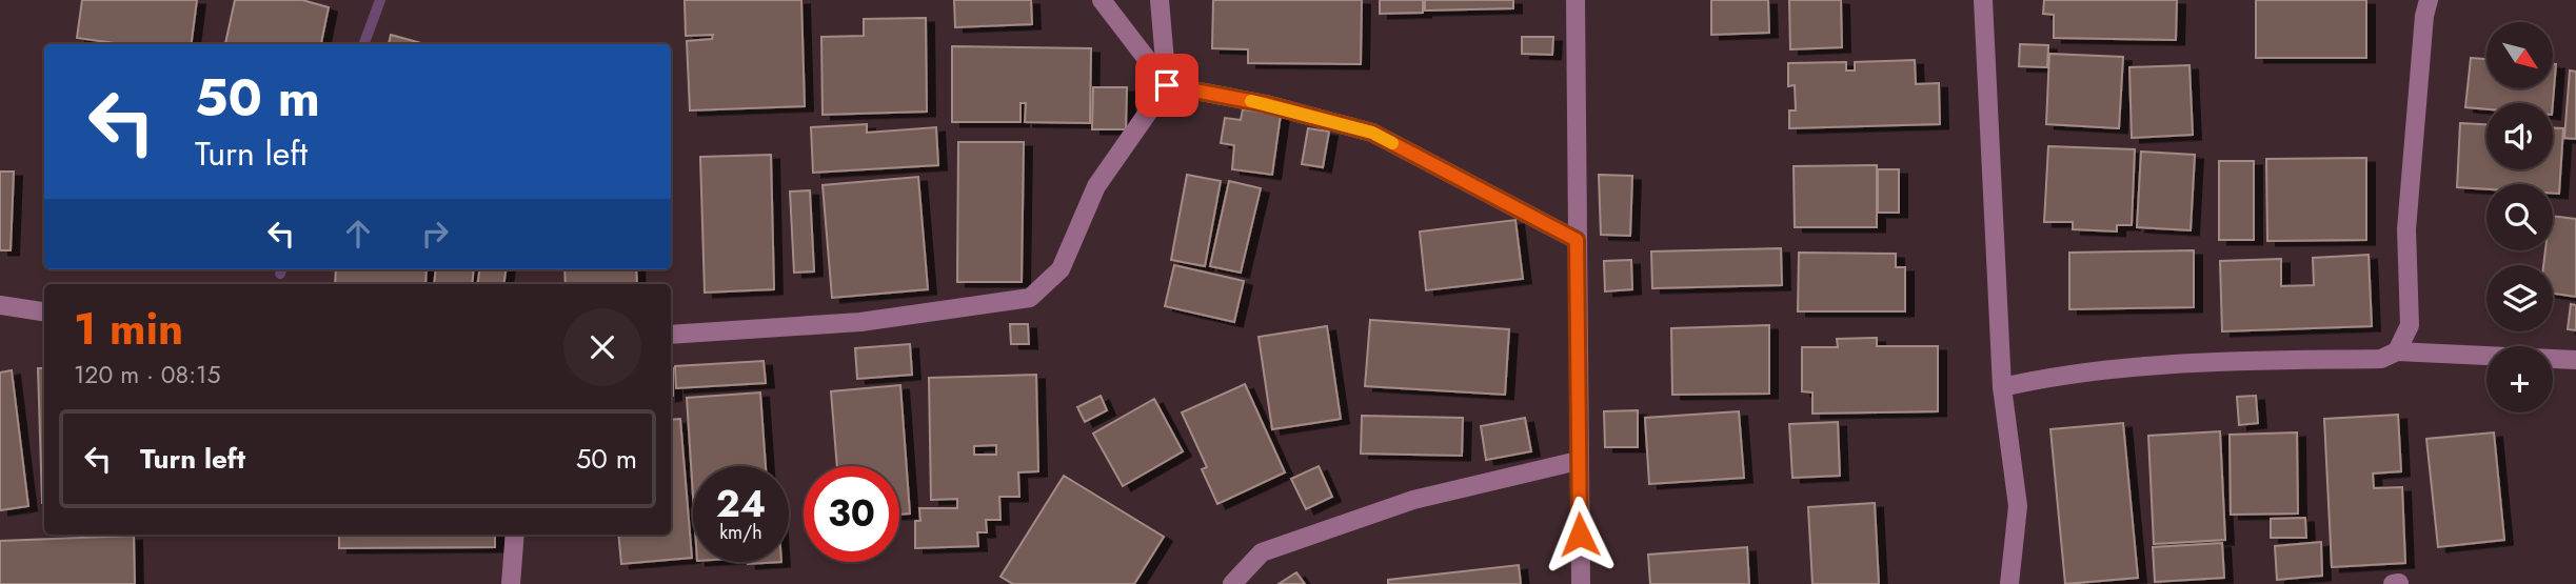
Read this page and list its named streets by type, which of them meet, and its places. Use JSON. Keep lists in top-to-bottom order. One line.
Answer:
{"north":"bottom right","page":{"map_buttons":"+","turn":["50 m","Turn left"],"heading":["1 min","120 m · 08:15"],"list":[{"name":"Turn left","value":"50 m"}],"speed":"24 km/h","limit":"30"}}
